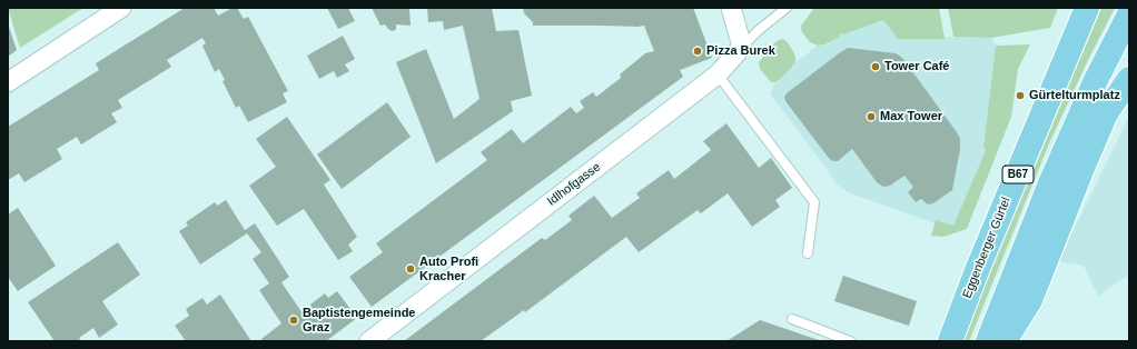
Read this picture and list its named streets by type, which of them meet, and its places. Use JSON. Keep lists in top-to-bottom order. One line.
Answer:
{"streets":{"main road":["B67","Eggenberger Gürtel"],"street":["Idlhofgasse"]},"places":["Pizza Burek","Tower Café","Gürtelturmplatz","Max Tower","Auto Profi Kracher","Baptistengemeinde Graz"]}
